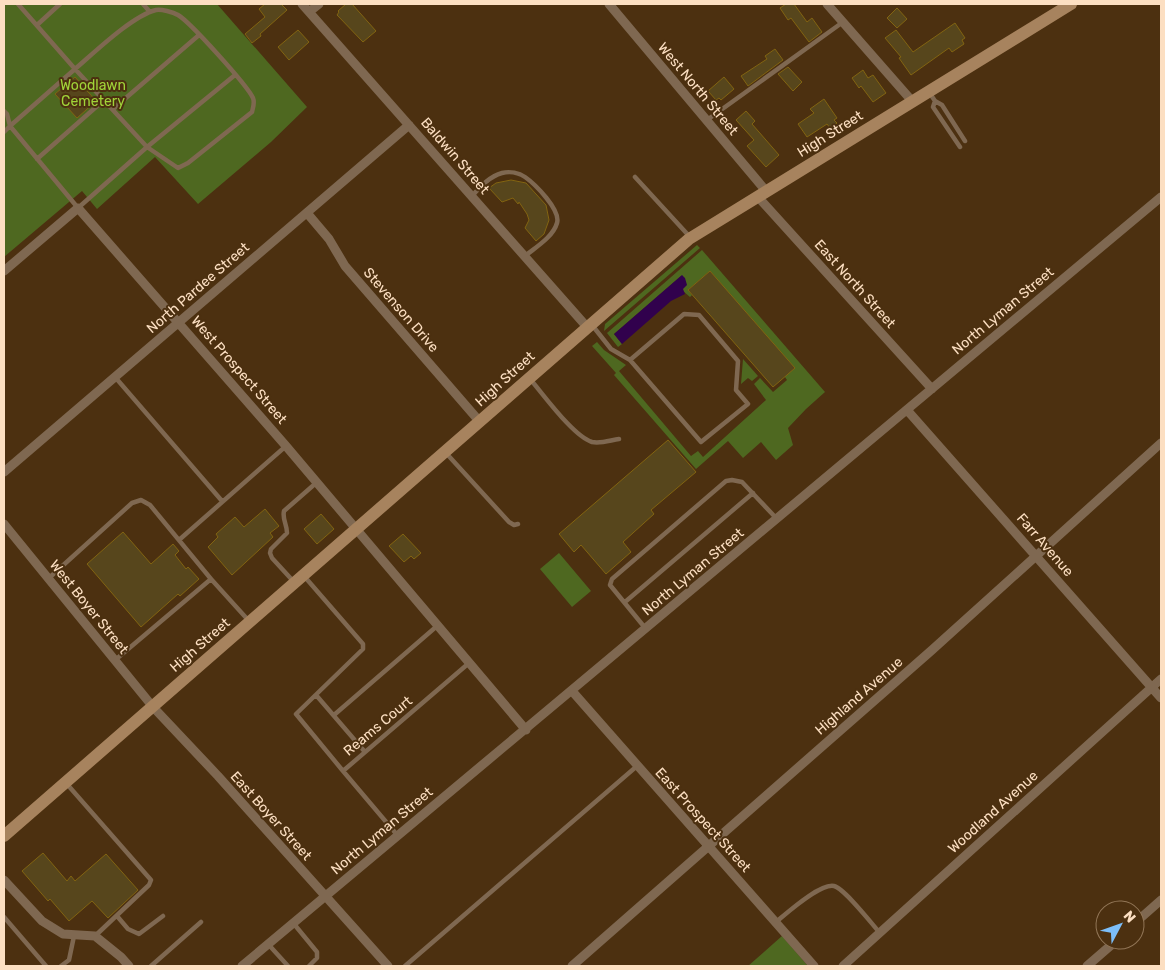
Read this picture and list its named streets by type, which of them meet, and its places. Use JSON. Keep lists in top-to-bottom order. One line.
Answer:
{"streets":{"main road":["High Street"],"street":["West North Street","Baldwin Street","East North Street","North Pardee Street","Stevenson Drive","North Lyman Street","West Prospect Street","Farr Avenue","West Boyer Street","Highland Avenue","Woodland Avenue","East Boyer Street","East Prospect Street"],"lane":["Reams Court"]},"crossings":[["West North Street","High Street"],["West North Street","East North Street"],["High Street","Baldwin Street"],["High Street","East North Street"],["High Street","Stevenson Drive"],["High Street","West Prospect Street"],["High Street","West Boyer Street"],["High Street","East Boyer Street"],["Baldwin Street","North Pardee Street"],["East North Street","North Lyman Street"],["North Pardee Street","Stevenson Drive"],["North Pardee Street","West Prospect Street"],["North Lyman Street","Farr Avenue"],["North Lyman Street","Reams Court"],["North Lyman Street","East Boyer Street"],["North Lyman Street","East Prospect Street"],["Farr Avenue","Highland Avenue"],["Farr Avenue","Woodland Avenue"],["West Boyer Street","East Boyer Street"],["Highland Avenue","East Prospect Street"]],"parks":["Woodlawn Cemetery"],"north":"top right"}
